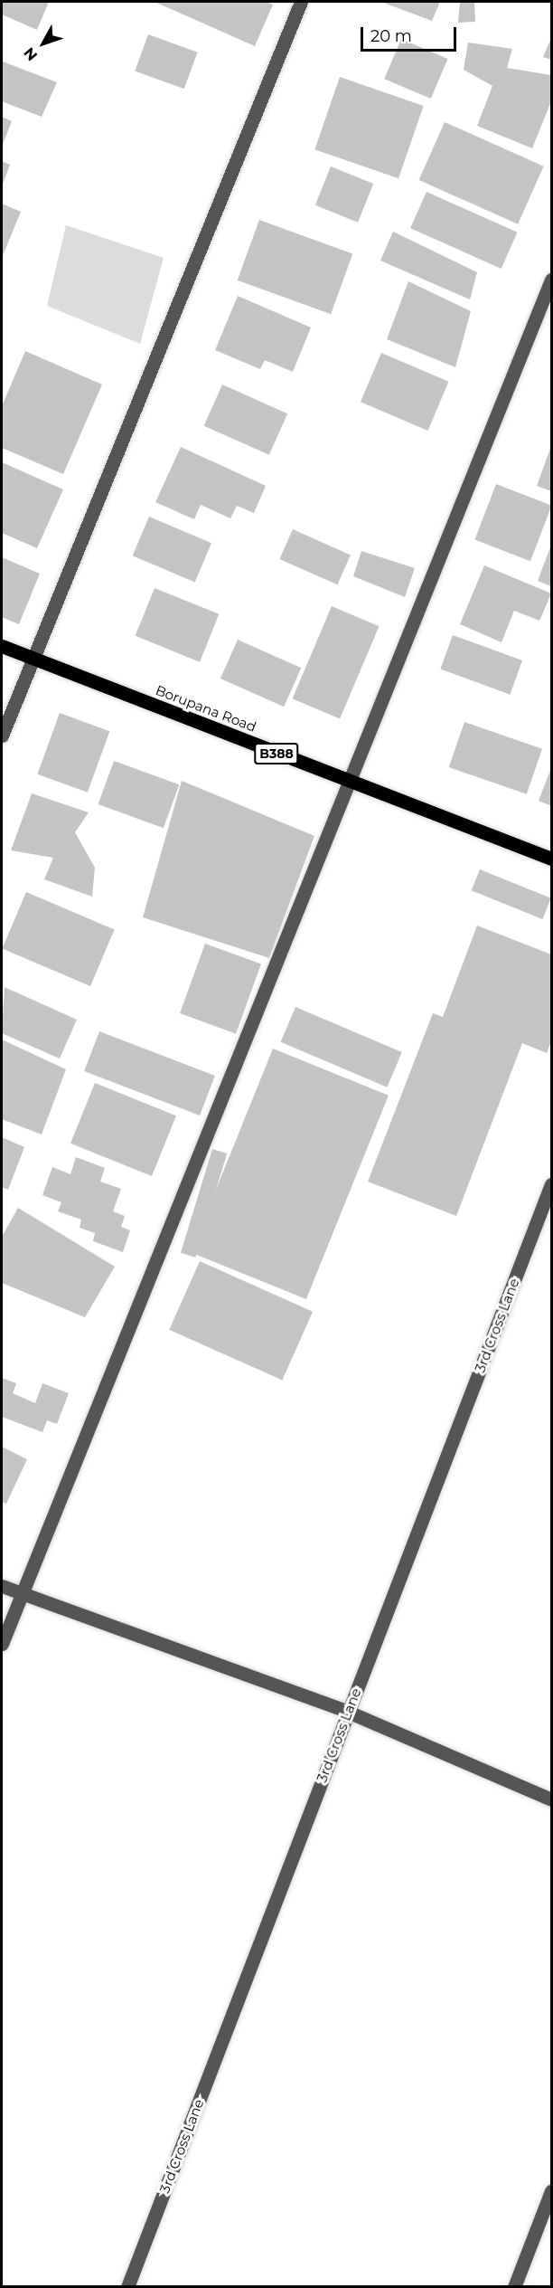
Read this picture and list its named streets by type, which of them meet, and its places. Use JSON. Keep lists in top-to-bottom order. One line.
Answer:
{"streets":{"main road":["Borupana Road","B388"],"street":["3rd Cross Lane"]},"scale_bar":"20 m","north":"bottom left"}
